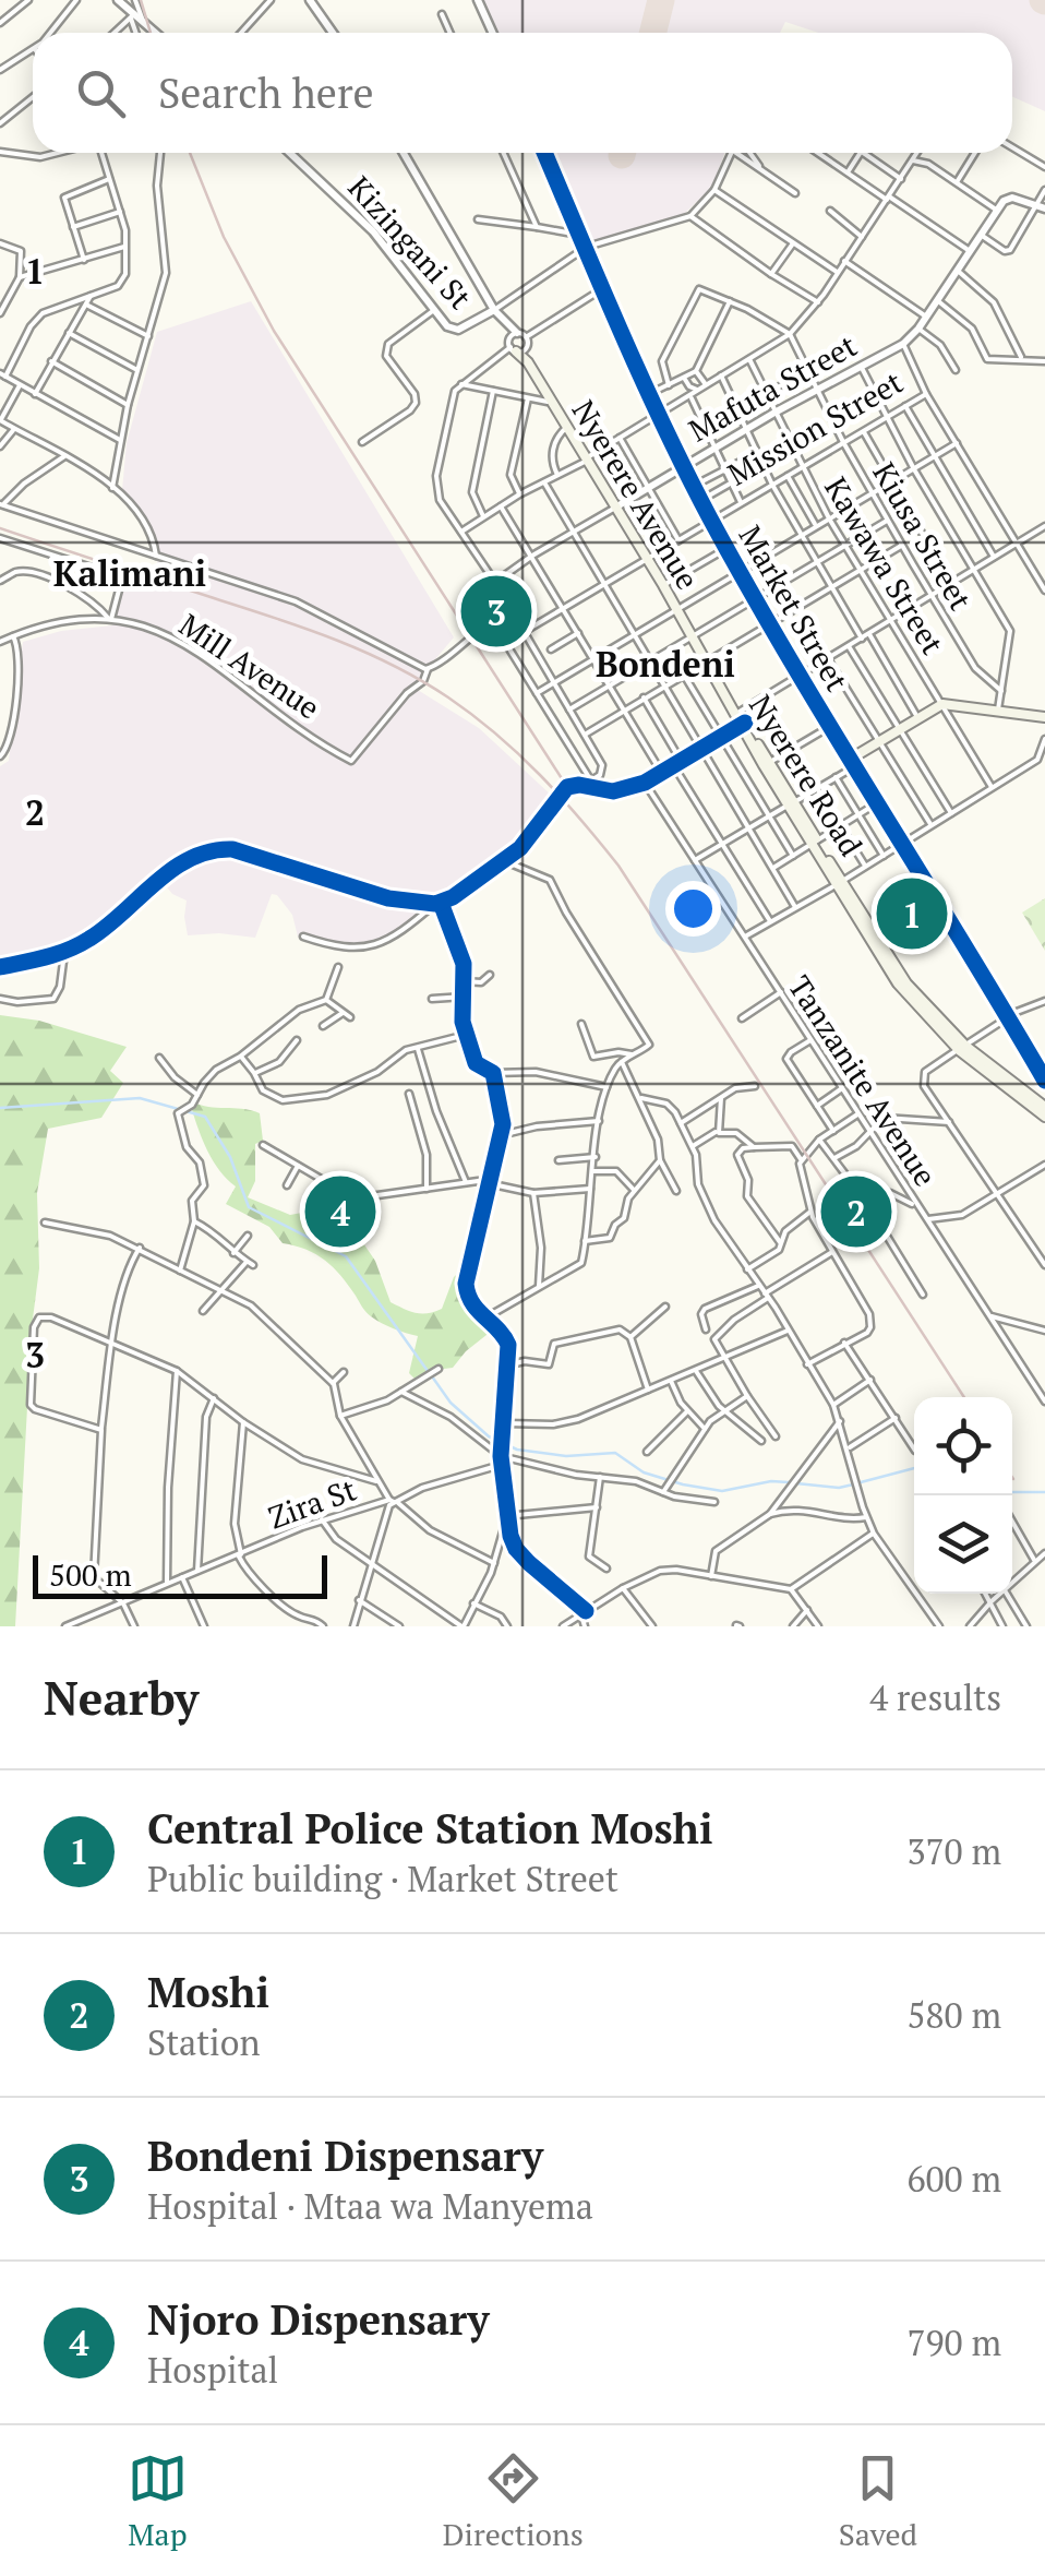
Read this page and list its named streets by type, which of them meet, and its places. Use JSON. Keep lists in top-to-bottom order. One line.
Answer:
{"streets":{"main road":["Nyerere Avenue","Nyerere Road"],"street":["Kizingani St","Mafuta Street","Mission Street","Kiusa Street","Kawawa Street","Market Street","Mill Avenue","Tanzanite Avenue","Zira St"]},"crossings":[["Kizingani St","Market Street"],["Mafuta Street","Nyerere Avenue"],["Mafuta Street","Kiusa Street"],["Mafuta Street","Kawawa Street"],["Mafuta Street","Market Street"],["Mission Street","Nyerere Avenue"],["Mission Street","Kiusa Street"],["Mission Street","Kawawa Street"],["Mission Street","Market Street"],["Nyerere Avenue","Nyerere Road"]],"districts":["Kalimani","Bondeni"],"scale_bar":"500 m","page":{"search":"Search here","pins":["3","1","2","4"],"scale":"500 m","heading":["Nearby","4 results"],"list":[{"mark":"1","name":"Central Police Station Moshi","note":"Public building · Market Street","value":"370 m"},{"mark":"2","name":"Moshi","note":"Station","value":"580 m"},{"mark":"3","name":"Bondeni Dispensary","note":"Hospital · Mtaa wa Manyema","value":"600 m"},{"mark":"4","name":"Njoro Dispensary","note":"Hospital","value":"790 m"}],"nav":["Map","Directions","Saved"]},"grid":{"rows":["1","2","3"]}}
